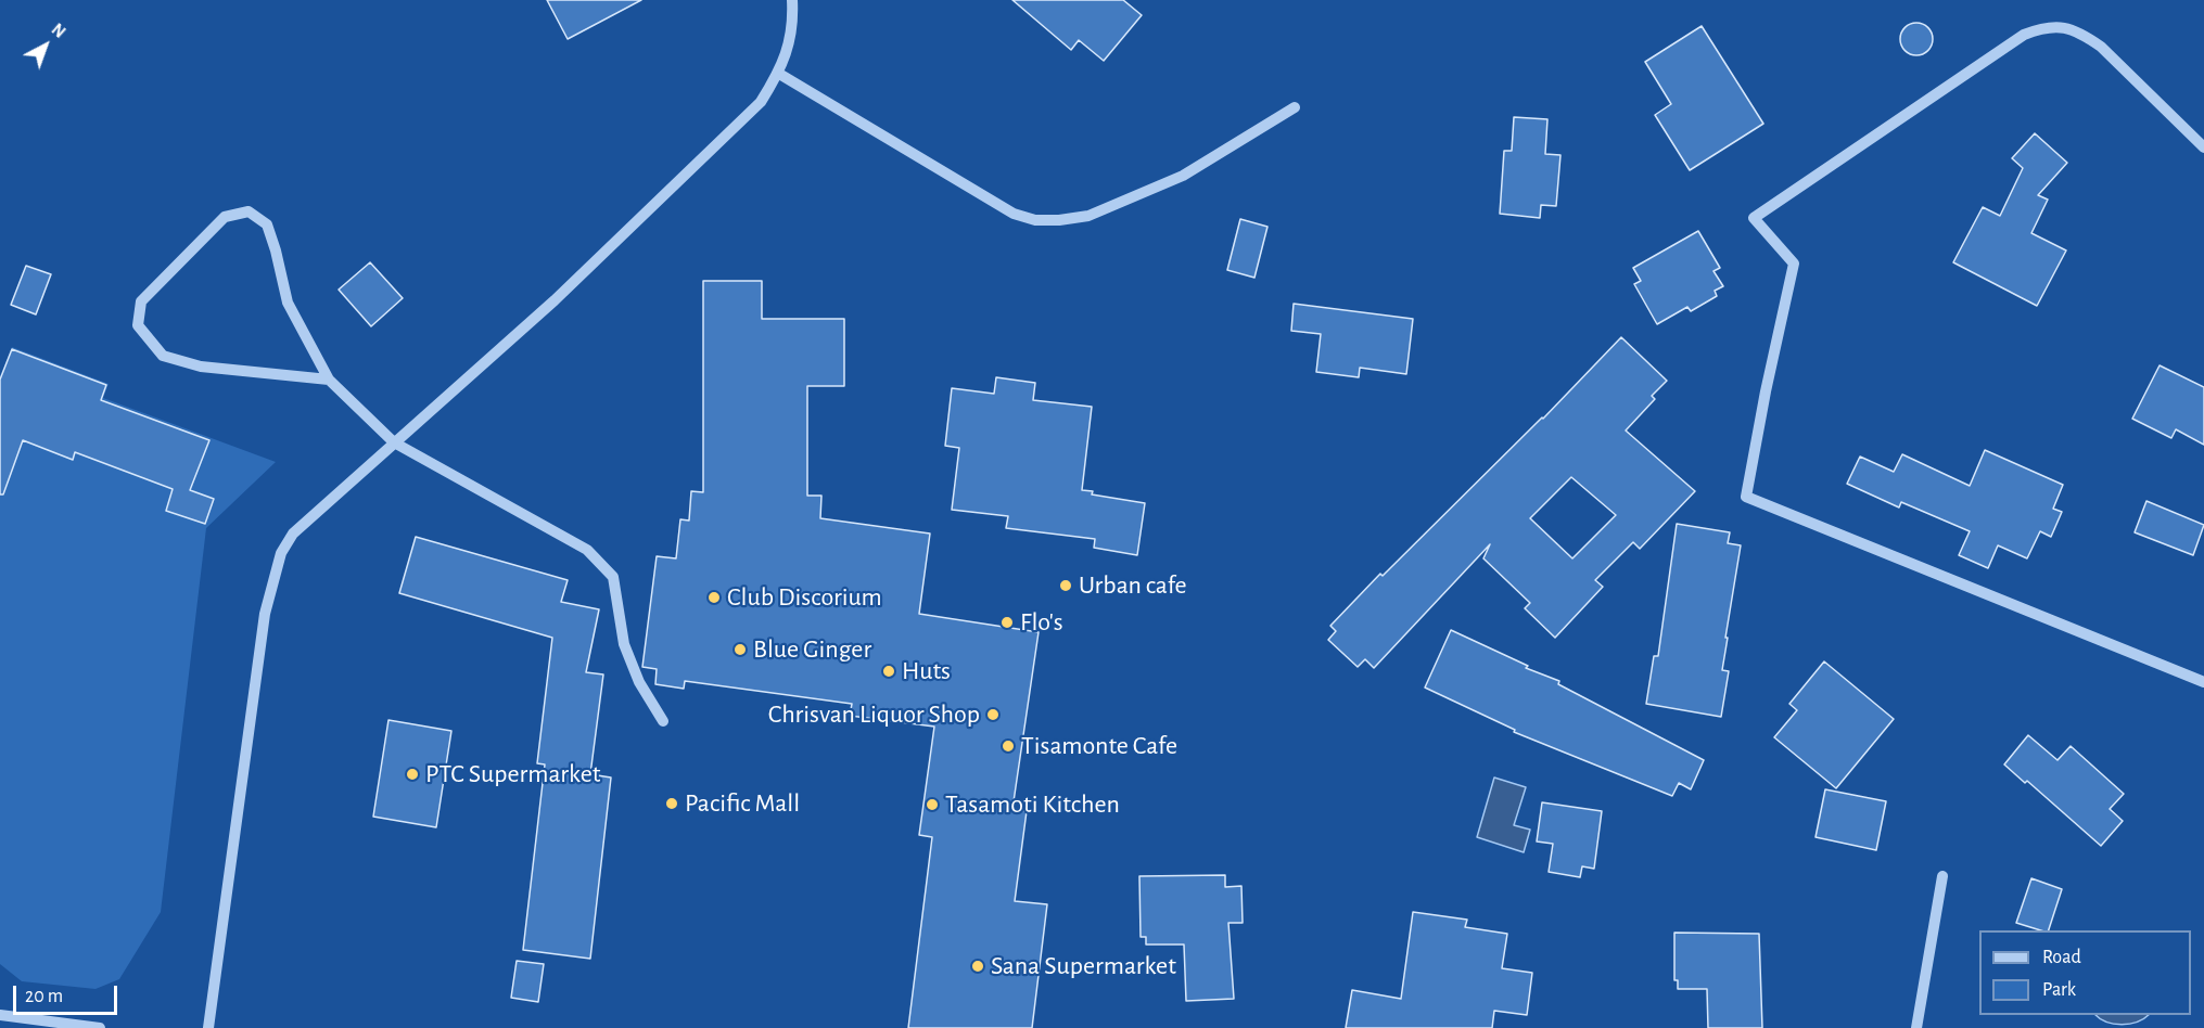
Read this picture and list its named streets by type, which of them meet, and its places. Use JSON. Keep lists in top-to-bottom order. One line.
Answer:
{"places":["Urban cafe","Club Discorium","Flo's","Blue Ginger","Huts","Chrisvan Liquor Shop","Tisamonte Cafe","PTC Supermarket","Pacific Mall","Tasamoti Kitchen","Sana Supermarket"],"legend":["Road","Park"],"scale_bar":"20 m","north":"top right"}
